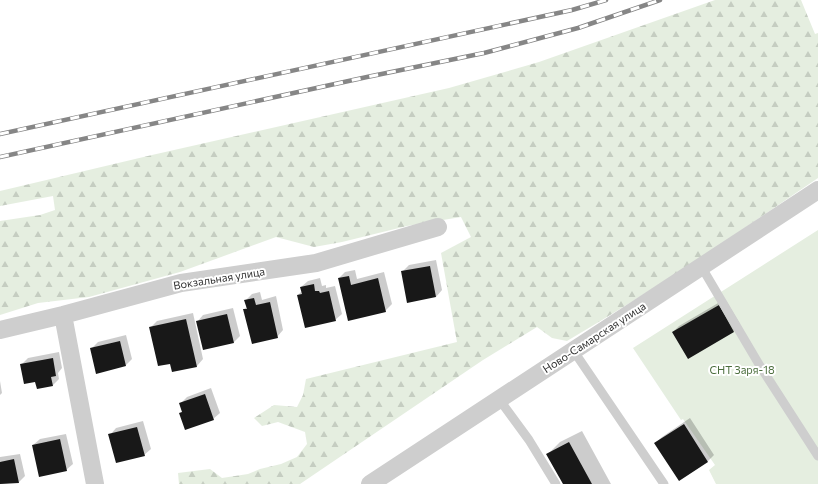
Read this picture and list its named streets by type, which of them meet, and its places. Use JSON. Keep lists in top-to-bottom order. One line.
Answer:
{"streets":{"street":["Вокзальная улица","Ново-Самарская улица"]},"parks":["СНТ Заря-18"]}
